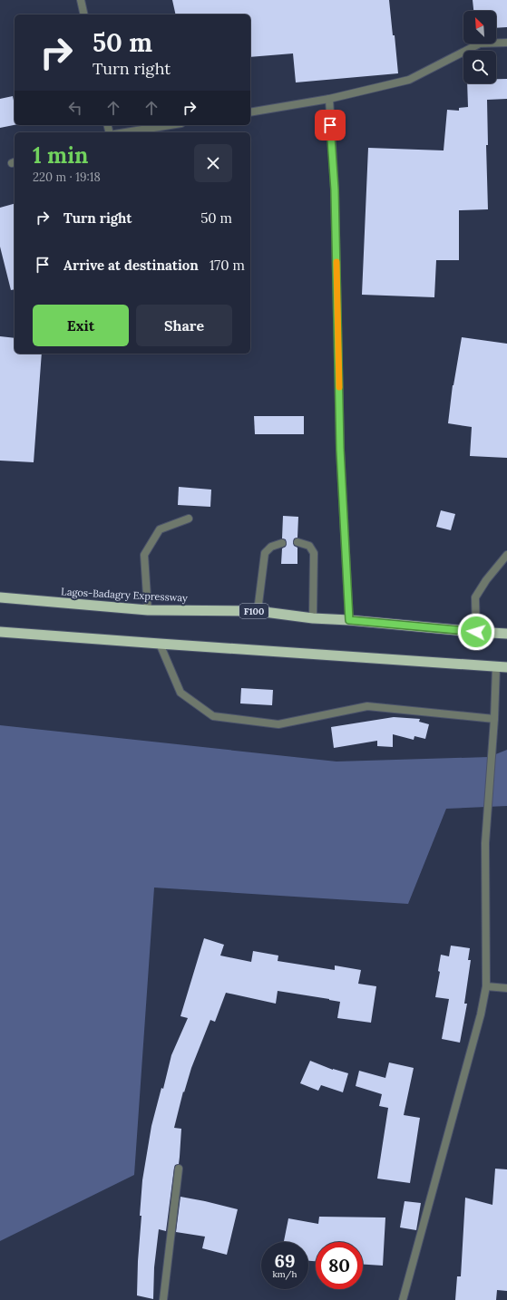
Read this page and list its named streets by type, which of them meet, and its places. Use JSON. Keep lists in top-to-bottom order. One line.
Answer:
{"streets":{"highway":["Lagos-Badagry Expressway","F100"]},"north":"top left","page":{"turn":["50 m","Turn right"],"heading":["1 min","220 m · 19:18"],"list":[{"name":"Turn right","value":"50 m"},{"name":"Arrive at destination","value":"170 m"}],"buttons":["Exit","Share"],"speed":"69 km/h","limit":"80"}}
